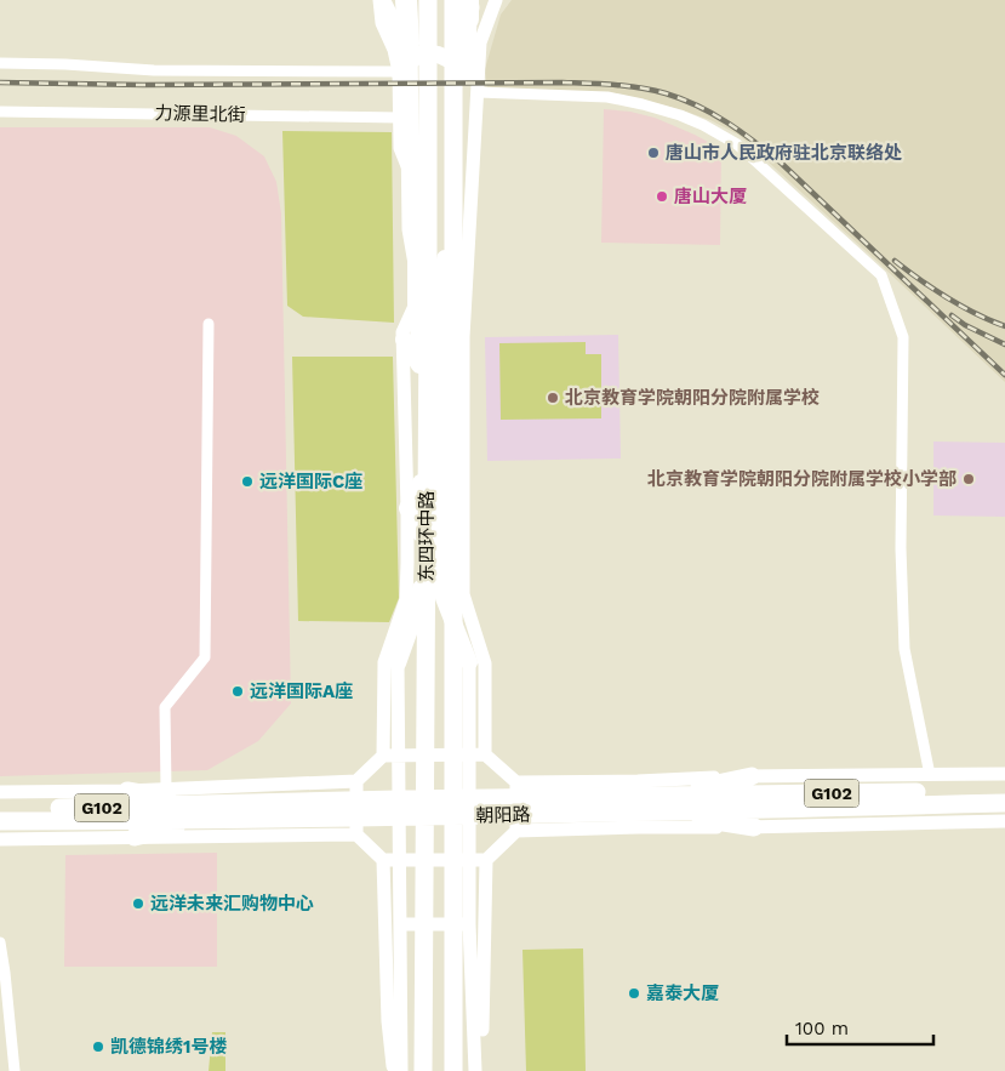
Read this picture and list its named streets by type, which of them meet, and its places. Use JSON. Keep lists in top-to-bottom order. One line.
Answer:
{"streets":{"highway":["东四环中路","G102","朝阳路"],"street":["力源里北街"]},"crossings":[["力源里北街","东四环中路"],["东四环中路","朝阳路"]],"places":["唐山市人民政府驻北京联络处","唐山大厦","北京教育学院朝阳分院附属学校","北京教育学院朝阳分院附属学校小学部","远洋国际C座","远洋国际A座","远洋未来汇购物中心","嘉泰大厦","凯德锦绣1号楼"],"scale_bar":"100 m"}
